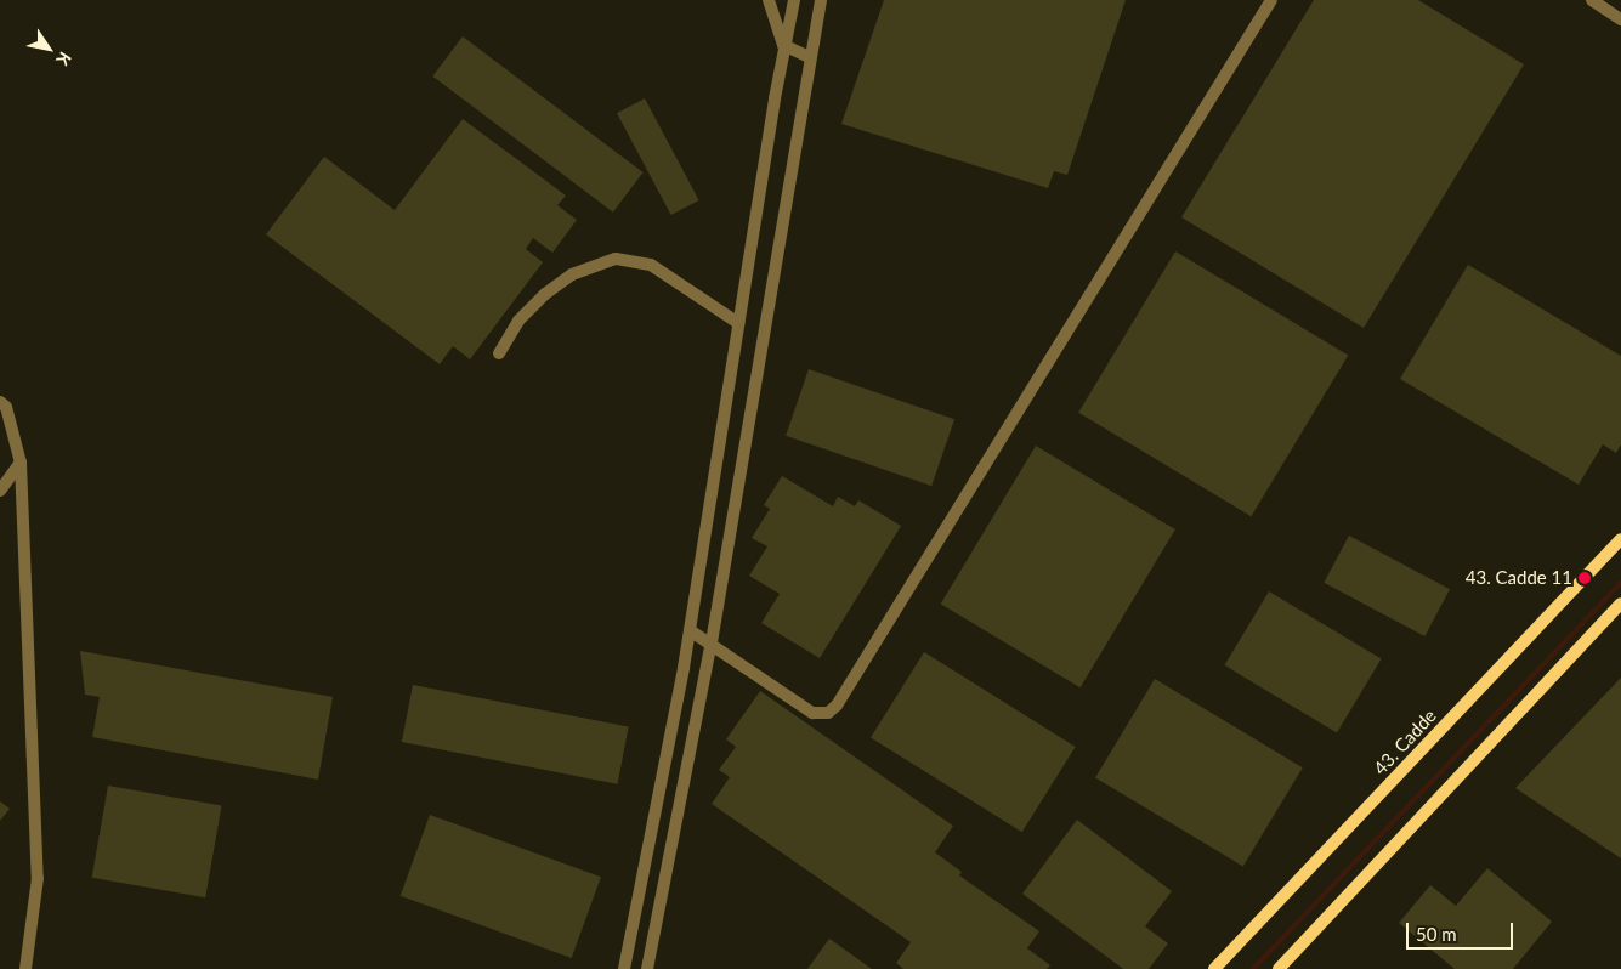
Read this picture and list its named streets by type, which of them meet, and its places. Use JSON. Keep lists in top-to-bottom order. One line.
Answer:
{"streets":{"main road":["43. Cadde"]},"places":["43. Cadde 11"],"scale_bar":"50 m","north":"bottom right"}
